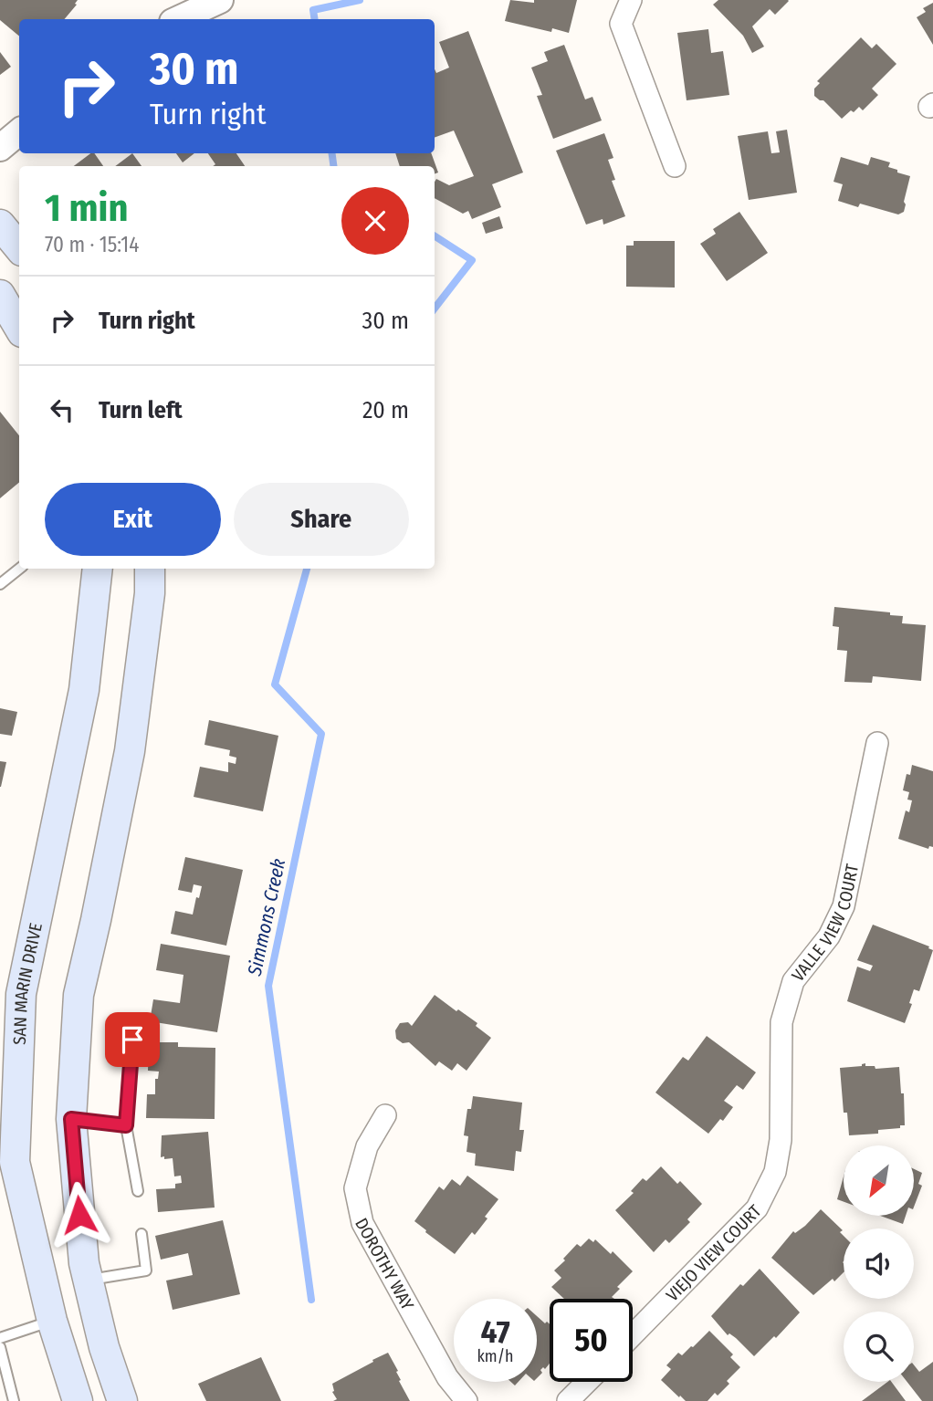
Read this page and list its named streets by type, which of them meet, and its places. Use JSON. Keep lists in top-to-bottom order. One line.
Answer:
{"streets":{"main road":["SAN MARIN DRIVE"],"street":["VALLE VIEW COURT","VIEJO VIEW COURT","DOROTHY WAY"]},"crossings":[["VALLE VIEW COURT","VIEJO VIEW COURT"]],"water":["Simmons Creek"],"north":"bottom left","page":{"turn":["30 m","Turn right"],"heading":["1 min","70 m · 15:14"],"list":[{"name":"Turn right","value":"30 m"},{"name":"Turn left","value":"20 m"}],"buttons":["Exit","Share"],"speed":"47 km/h","limit":"50"}}
